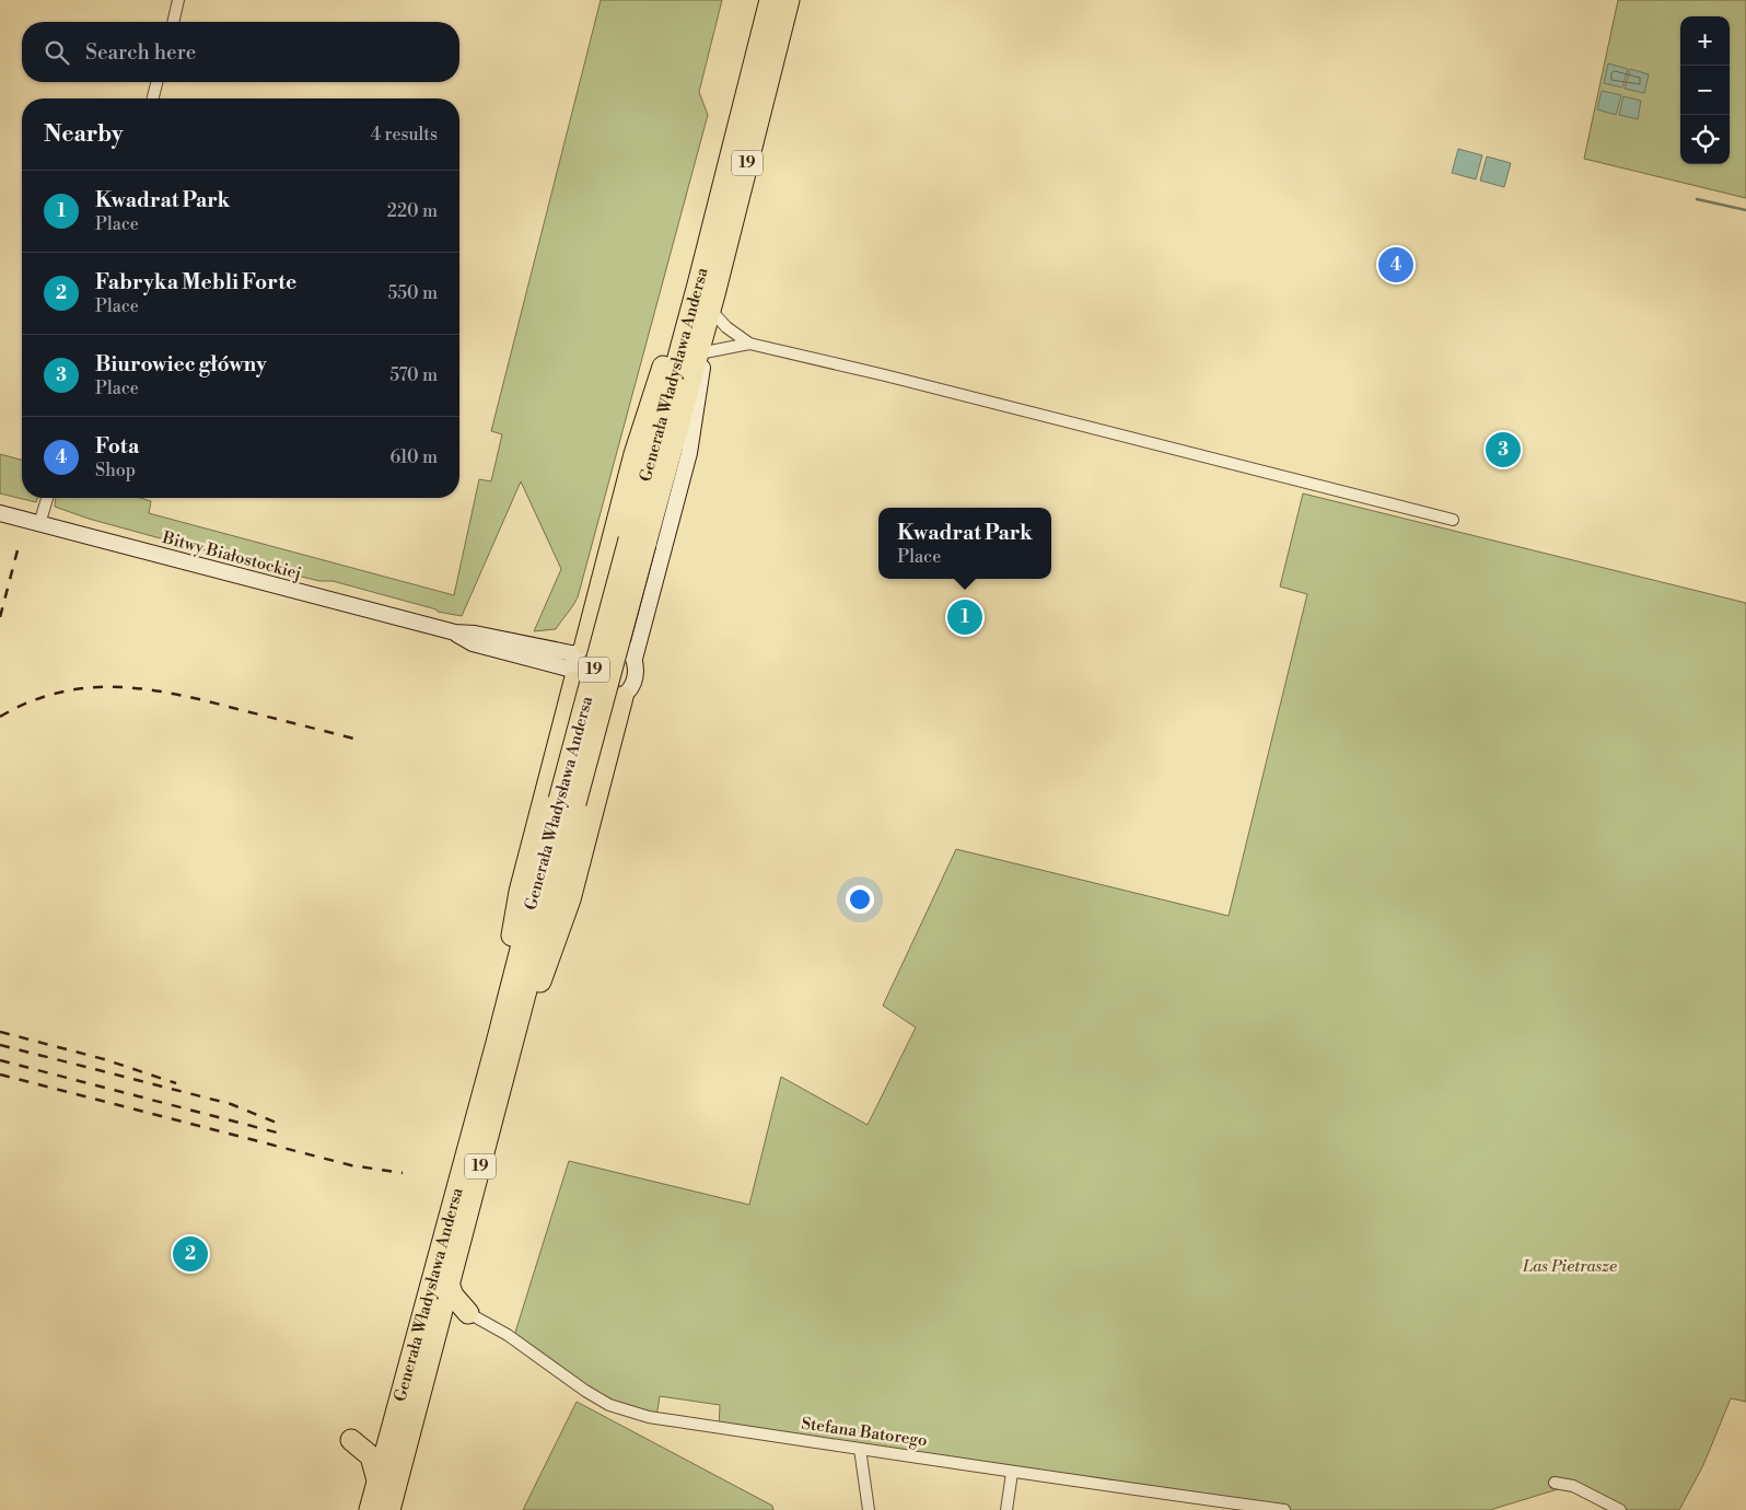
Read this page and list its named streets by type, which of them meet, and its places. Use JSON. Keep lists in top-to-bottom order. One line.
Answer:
{"streets":{"highway":["19","Generała Władysława Andersa"],"street":["Bitwy Białostockiej","Stefana Batorego"]},"parks":["Las Pietrasze"],"page":{"map_buttons":["+","−"],"search":"Search here","heading":["Nearby","4 results"],"list":[{"mark":"1","name":"Kwadrat Park","note":"Place","value":"220 m"},{"mark":"2","name":"Fabryka Mebli Forte","note":"Place","value":"550 m"},{"mark":"3","name":"Biurowiec główny","note":"Place","value":"570 m"},{"mark":"4","name":"Fota","note":"Shop","value":"610 m"}],"pins":["4","3","1","2"],"popup":["Kwadrat Park","Place"]}}
